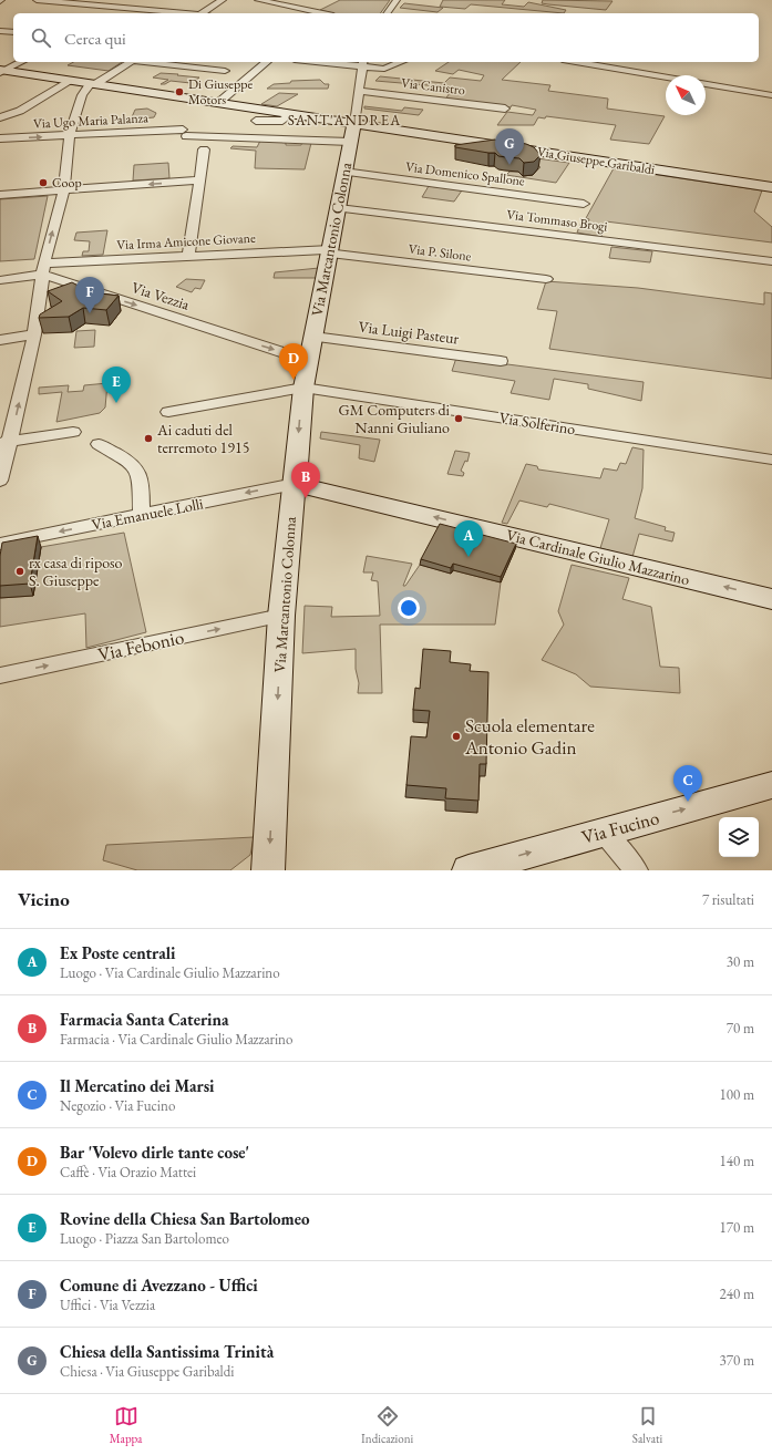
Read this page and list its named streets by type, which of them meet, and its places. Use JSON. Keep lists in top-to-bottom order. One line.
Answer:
{"streets":{"street":["Via Canistro","Via Ugo Maria Palanza","Via Giuseppe Garibaldi","Via Domenico Spallone","Via Tommaso Brogi","Via Marcantonio Colonna","Via Irma Amicone Giovane","Via P. Silone","Via Vezzia","Via Luigi Pasteur","Via Solferino","Via Emanuele Lolli","Via Cardinale Giulio Mazzarino","Via Febonio","Via Fucino"]},"crossings":[["Via Canistro","Via Marcantonio Colonna"],["Via Ugo Maria Palanza","Via Giuseppe Garibaldi"],["Via Ugo Maria Palanza","Via Marcantonio Colonna"],["Via Giuseppe Garibaldi","Via Marcantonio Colonna"],["Via Domenico Spallone","Via Marcantonio Colonna"],["Via Tommaso Brogi","Via Marcantonio Colonna"],["Via Marcantonio Colonna","Via Irma Amicone Giovane"],["Via Marcantonio Colonna","Via P. Silone"],["Via Marcantonio Colonna","Via Vezzia"],["Via Marcantonio Colonna","Via Luigi Pasteur"],["Via Marcantonio Colonna","Via Solferino"],["Via Marcantonio Colonna","Via Emanuele Lolli"],["Via Marcantonio Colonna","Via Cardinale Giulio Mazzarino"],["Via Marcantonio Colonna","Via Febonio"],["Via Irma Amicone Giovane","Via P. Silone"],["Via Irma Amicone Giovane","Via Vezzia"],["Via Emanuele Lolli","Via Cardinale Giulio Mazzarino"]],"one_way":["Via Marcantonio Colonna","Via Emanuele Lolli","Via Cardinale Giulio Mazzarino","Via Febonio","Via Fucino"],"districts":["SANT'ANDREA"],"places":["Di Giuseppe Motors","Coop","GM Computers di Nanni Giuliano","Ai caduti del terremoto 1915","rx casa di riposo S. Giuseppe","Scuola elementare Antonio Gadin"],"north":"top left","page":{"search":"Cerca qui","pins":["G","F","D","E","B","A","C"],"heading":["Vicino","7 risultati"],"list":[{"mark":"A","name":"Ex Poste centrali","note":"Luogo · Via Cardinale Giulio Mazzarino","value":"30 m"},{"mark":"B","name":"Farmacia Santa Caterina","note":"Farmacia · Via Cardinale Giulio Mazzarino","value":"70 m"},{"mark":"C","name":"Il Mercatino dei Marsi","note":"Negozio · Via Fucino","value":"100 m"},{"mark":"D","name":"Bar 'Volevo dirle tante cose'","note":"Caffè · Via Orazio Mattei","value":"140 m"},{"mark":"E","name":"Rovine della Chiesa San Bartolomeo","note":"Luogo · Piazza San Bartolomeo","value":"170 m"},{"mark":"F","name":"Comune di Avezzano - Uffici","note":"Uffici · Via Vezzia","value":"240 m"},{"mark":"G","name":"Chiesa della Santissima Trinità","note":"Chiesa · Via Giuseppe Garibaldi","value":"370 m"}],"nav":["Mappa","Indicazioni","Salvati"]}}
